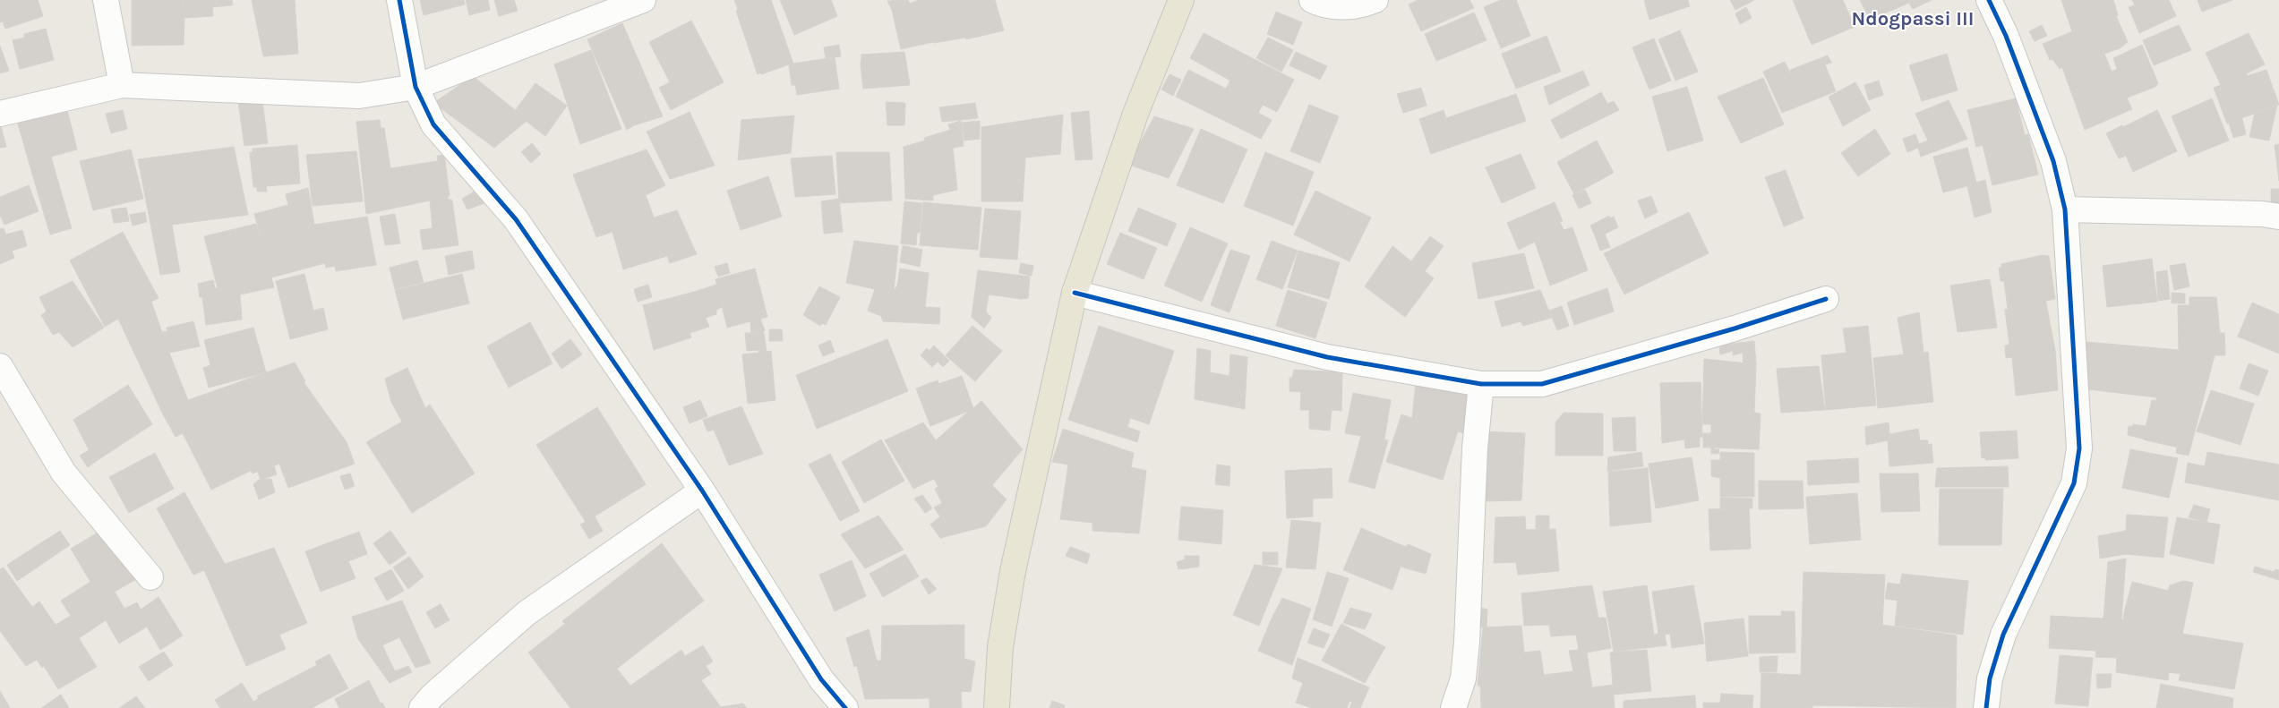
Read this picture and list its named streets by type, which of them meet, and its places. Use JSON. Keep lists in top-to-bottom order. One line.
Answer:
{"districts":["Ndogpassi III"]}
